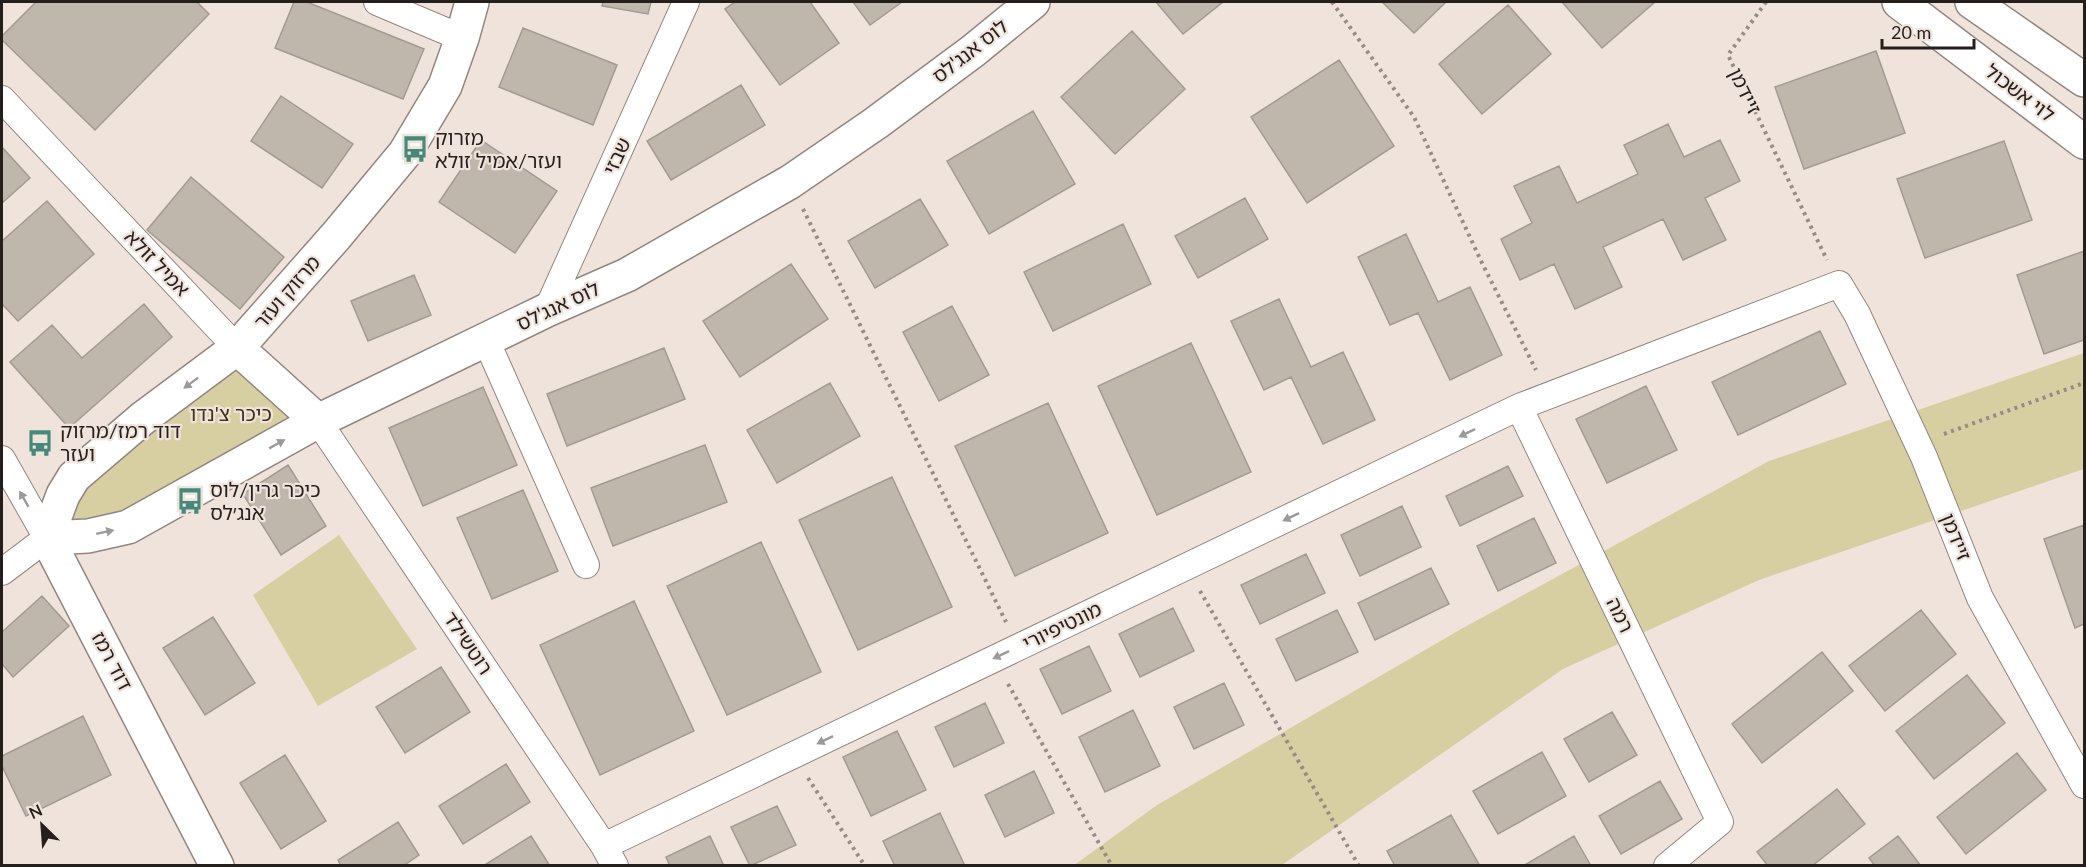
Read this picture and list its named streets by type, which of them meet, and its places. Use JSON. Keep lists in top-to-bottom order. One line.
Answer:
{"streets":{"street":["לוס אנג'לס","זיידמן","לוי אשכול","שבזי","אמיל זולא","מרזוק ועזר","רמה","מונטיפיורי","רוטשילד","דוד רמז"]},"crossings":[["לוס אנג'לס","שבזי"],["לוס אנג'לס","אמיל זולא"],["לוס אנג'לס","מרזוק ועזר"],["לוס אנג'לס","רוטשילד"],["לוס אנג'לס","דוד רמז"],["אמיל זולא","מרזוק ועזר"],["אמיל זולא","רוטשילד"],["מרזוק ועזר","דוד רמז"],["רמה","מונטיפיורי"],["מונטיפיורי","רוטשילד"]],"one_way":["מרזוק ועזר","מונטיפיורי"],"parks":["כיכר צ'נדו"],"places":{"bus stop":["מזרוק ועזר/אמיל זולא","דוד רמז/מרזוק ועזר","כיכר גרין/לוס אנג׳לס"]},"scale_bar":"20 m","north":"top left"}
